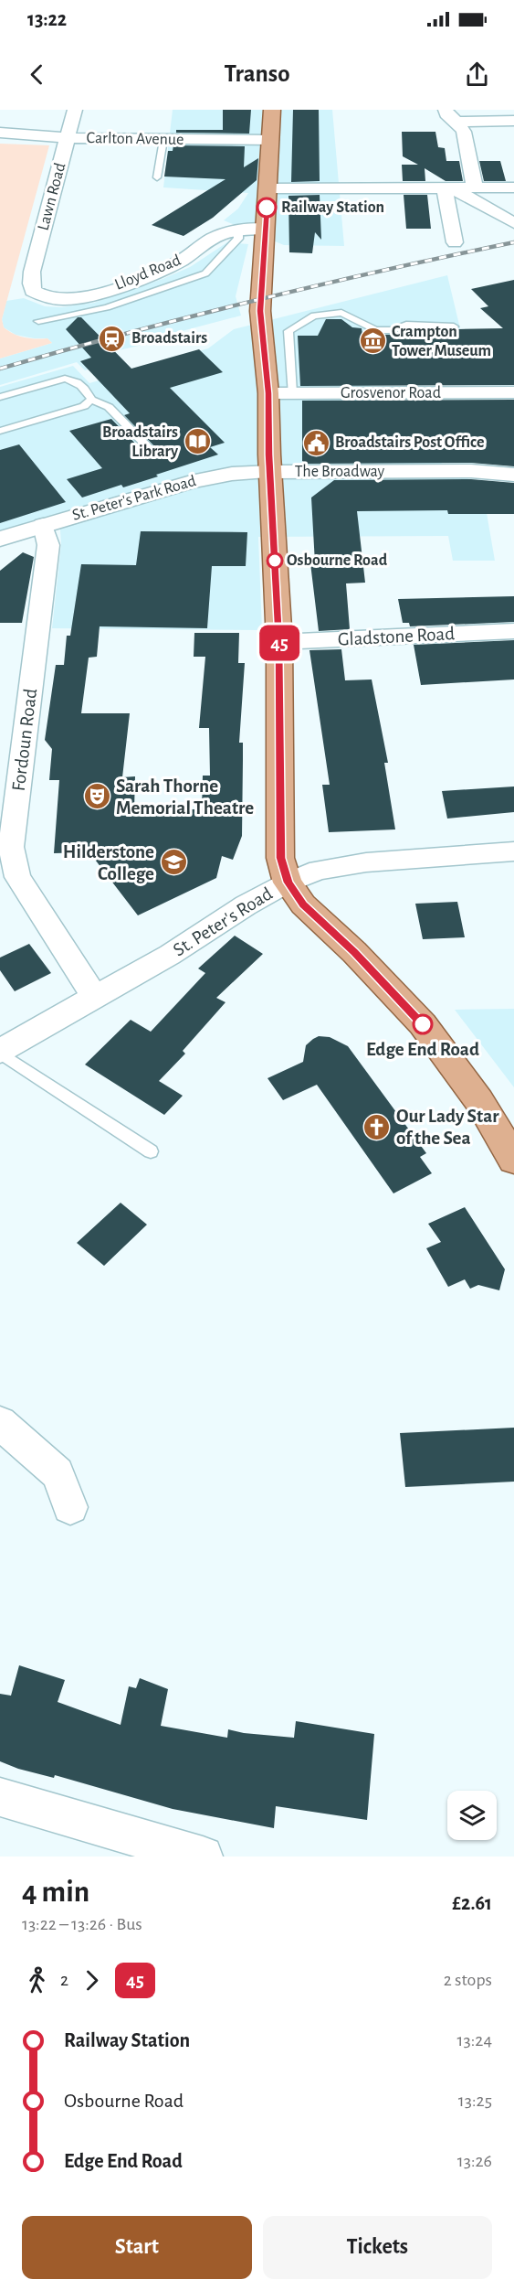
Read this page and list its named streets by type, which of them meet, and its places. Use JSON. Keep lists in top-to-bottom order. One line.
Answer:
{"streets":{"main road":["The Broadway","St. Peter's Park Road","St. Peter's Road"],"street":["Carlton Avenue","Lawn Road","Lloyd Road","Grosvenor Road","Gladstone Road","Fordoun Road"]},"crossings":[["Carlton Avenue","Lawn Road"],["Carlton Avenue","The Broadway"],["Lawn Road","Lloyd Road"],["Lloyd Road","The Broadway"],["Grosvenor Road","The Broadway"],["The Broadway","St. Peter's Park Road"],["The Broadway","St. Peter's Road"],["St. Peter's Park Road","Fordoun Road"],["St. Peter's Park Road","St. Peter's Road"],["Gladstone Road","St. Peter's Road"],["Fordoun Road","St. Peter's Road"]],"places":{"other":["Railway Station","Osbourne Road","Edge End Road"],"station":["Broadstairs"],"museum":["Crampton Tower Museum"],"library":["Broadstairs Library"],"public building":["Broadstairs Post Office"],"theatre":["Sarah Thorne Memorial Theatre"],"school or university":["Hilderstone College"],"church":["Our Lady Star of the Sea"]},"lines":["bus line 45"],"page":{"status":"13:22","header":"Transo","on_map":"45","heading":["4 min","13:22 – 13:26 · Bus","£2.61"],"legs":["2","45","2 stops"],"list":[{"name":"Railway Station","value":"13:24"},{"name":"Osbourne Road","value":"13:25"},{"name":"Edge End Road","value":"13:26"}],"buttons":["Start","Tickets"]}}
